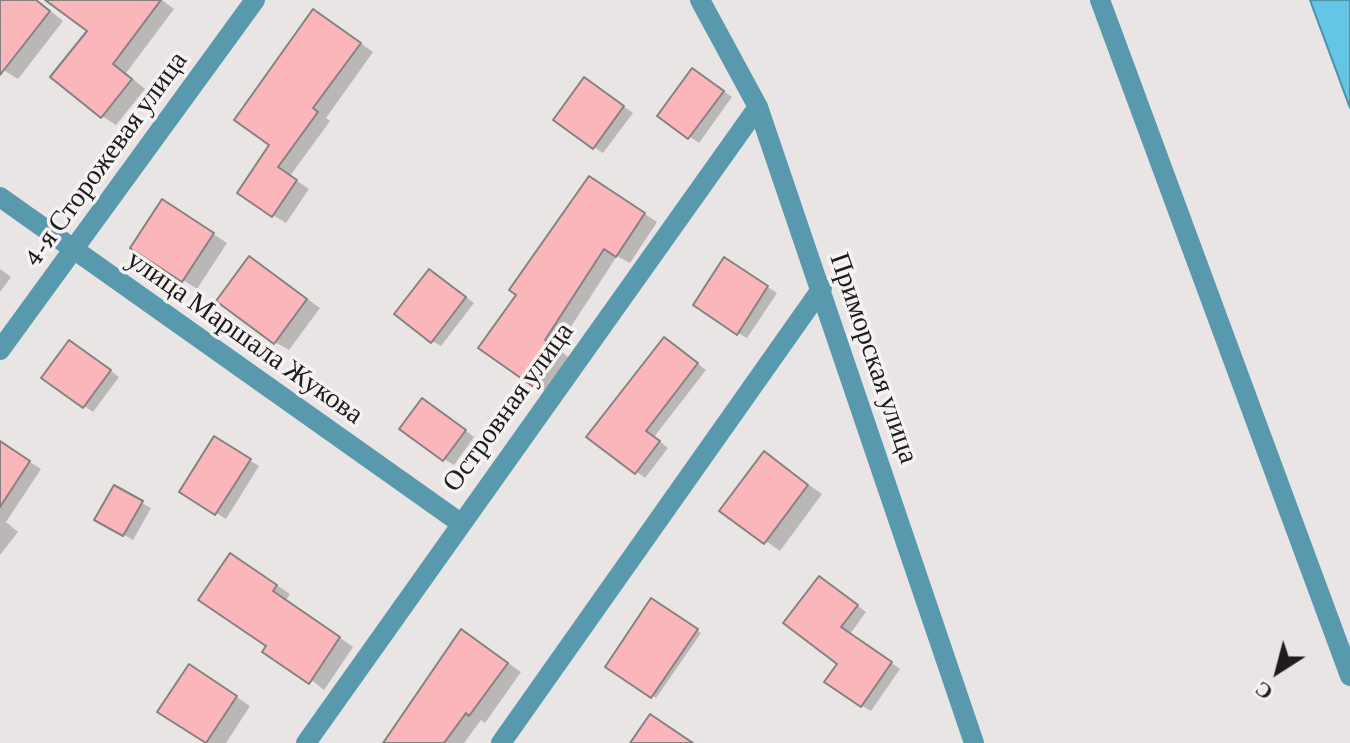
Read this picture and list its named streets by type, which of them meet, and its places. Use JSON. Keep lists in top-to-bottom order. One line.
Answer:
{"streets":{"street":["4-я Сторожевая улица","улица Маршала Жукова","Приморская улица","Островная улица"]},"crossings":[["4-я Сторожевая улица","улица Маршала Жукова"],["улица Маршала Жукова","Островная улица"],["Приморская улица","Островная улица"]],"north":"bottom left"}
